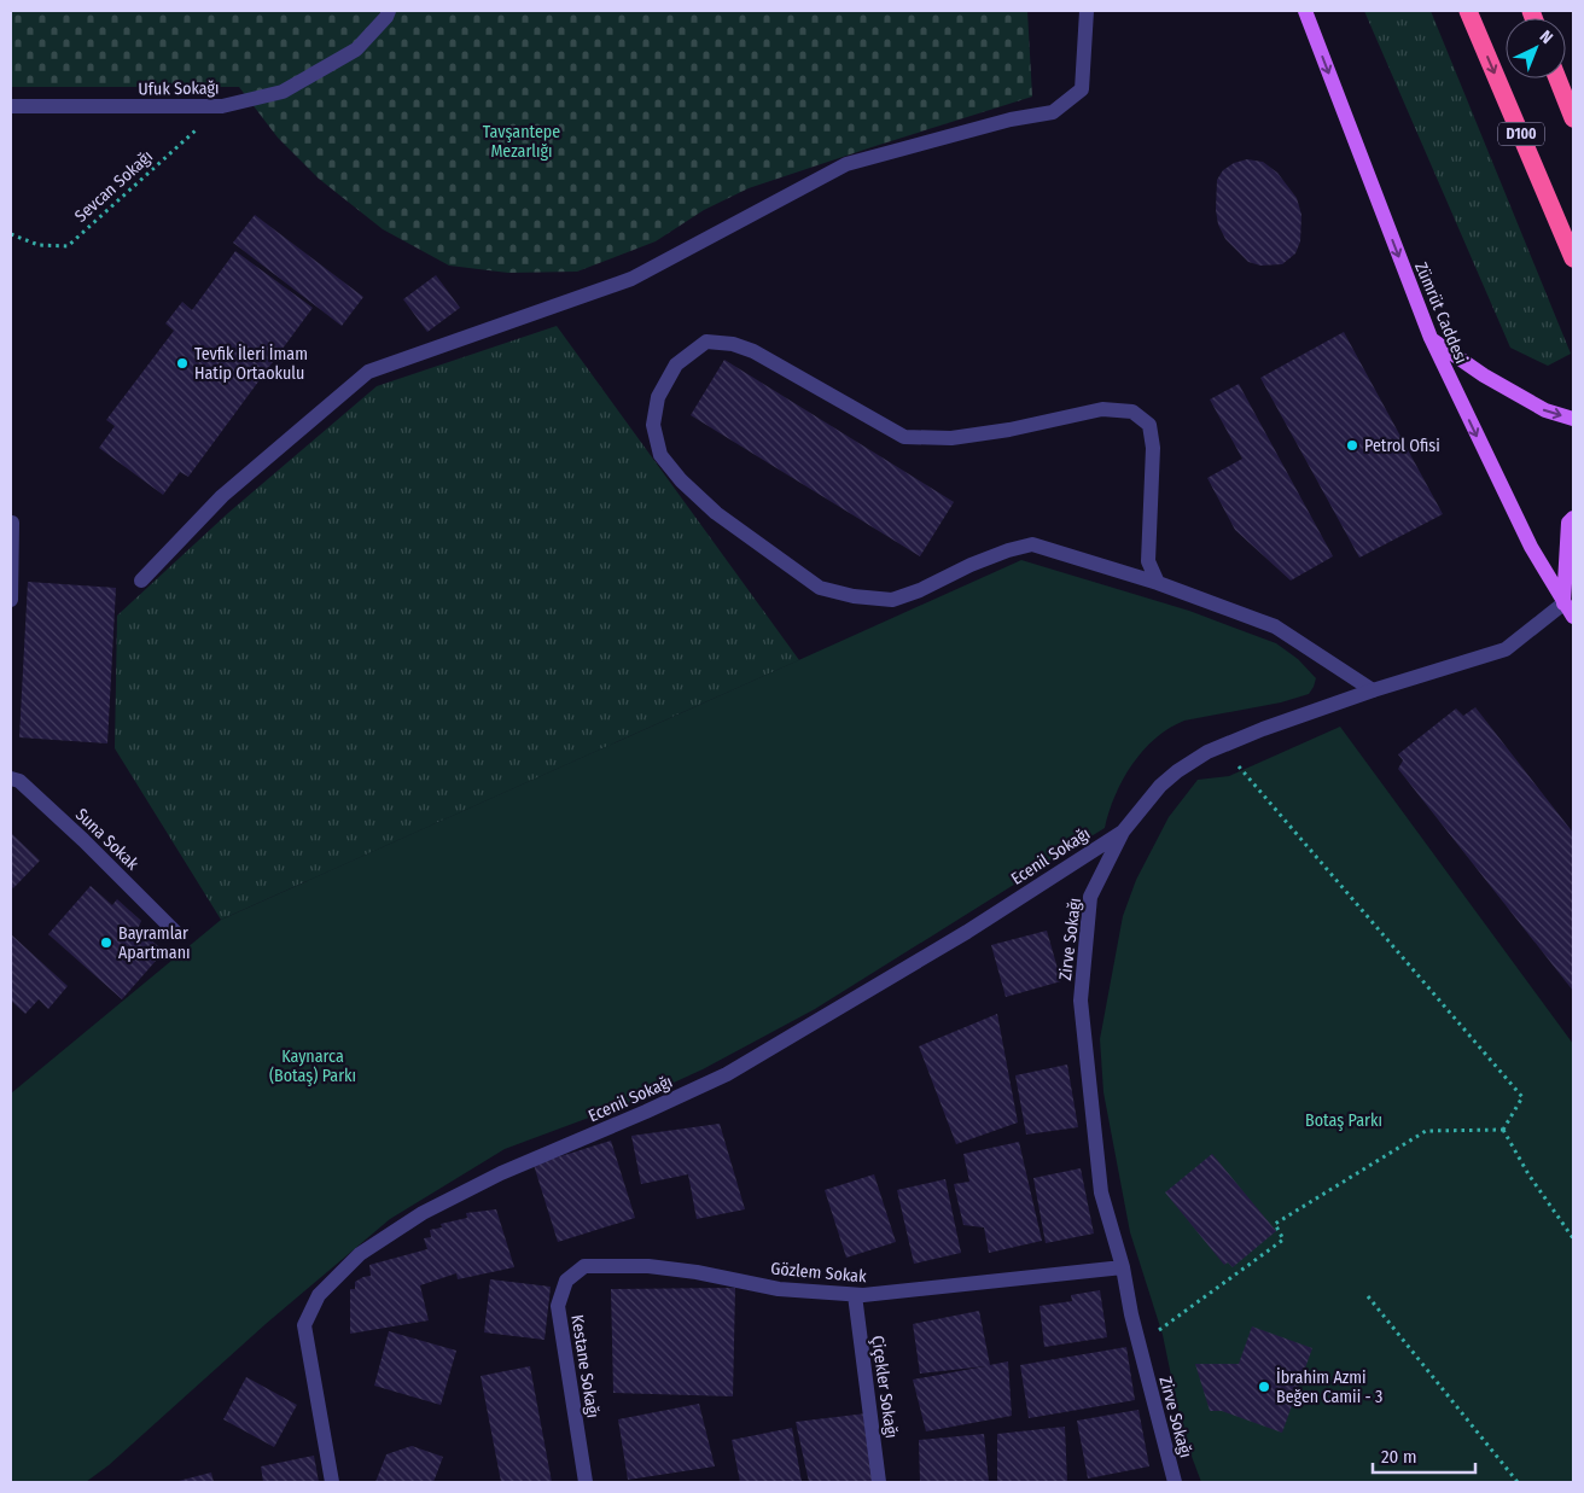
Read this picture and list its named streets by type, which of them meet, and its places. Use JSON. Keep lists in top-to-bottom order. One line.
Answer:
{"streets":{"highway":["D100"],"main road":["Zümrüt Caddesi"],"street":["Ufuk Sokağı","Suna Sokak","Ecenil Sokağı","Zirve Sokağı","Gözlem Sokak","Kestane Sokağı","Çiçekler Sokağı"],"path":["Sevcan Sokağı"]},"crossings":[["Ufuk Sokağı","Sevcan Sokağı"],["Zümrüt Caddesi","Zirve Sokağı"],["Ecenil Sokağı","Zirve Sokağı"],["Zirve Sokağı","Gözlem Sokak"],["Gözlem Sokak","Kestane Sokağı"],["Gözlem Sokak","Çiçekler Sokağı"]],"one_way":["Zümrüt Caddesi"],"parks":["Tavşantepe Mezarlığı","Kaynarca (Botaş) Parkı","Botaş Parkı"],"places":["Tevfik İleri İmam Hatip Ortaokulu","Petrol Ofisi","Bayramlar Apartmanı","İbrahim Azmi Beğen Camii - 3"],"scale_bar":"20 m","north":"top right"}
